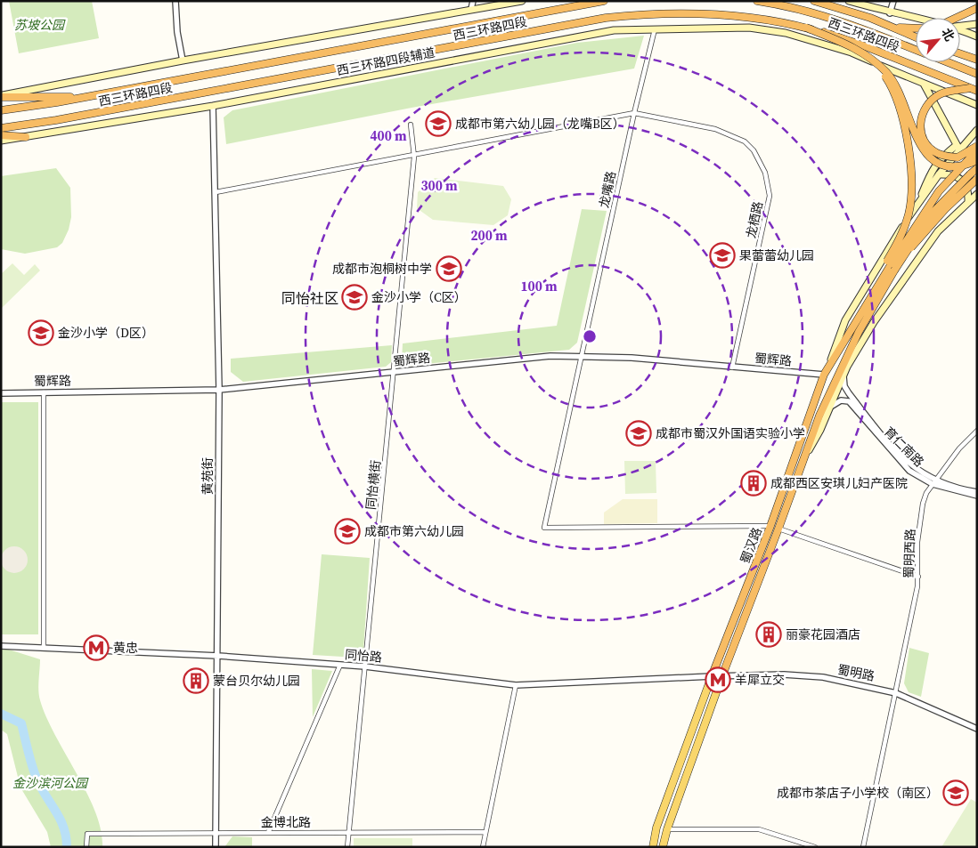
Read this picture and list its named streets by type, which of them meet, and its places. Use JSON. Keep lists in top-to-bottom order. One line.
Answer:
{"streets":{"highway":["西三环路四段","蜀汉路"],"main road":["西三环路四段辅道"],"street":["龙嘴路","龙栖路","蜀辉路","育仁南路","黄苑街","同怡横街","蜀明西路","同怡路","蜀明路","金博北路"]},"crossings":[["西三环路四段辅道","龙嘴路"],["西三环路四段辅道","黄苑街"],["龙嘴路","龙栖路"],["龙嘴路","蜀辉路"],["龙嘴路","蜀汉路"],["龙栖路","蜀辉路"],["蜀辉路","黄苑街"],["蜀辉路","同怡横街"],["蜀辉路","蜀汉路"],["育仁南路","蜀明西路"],["黄苑街","同怡路"],["黄苑街","金博北路"],["同怡横街","同怡路"],["同怡横街","金博北路"],["蜀汉路","同怡路"],["蜀汉路","蜀明路"],["蜀明西路","蜀明路"],["同怡路","蜀明路"]],"districts":["同怡社区"],"parks":["苏坡公园","金沙滨河公园"],"places":{"school or university":["成都市第六幼儿园（龙嘴B区）","果蕾蕾幼儿园","成都市泡桐树中学","金沙小学（C区）","金沙小学（D区）","成都市蜀汉外国语实验小学","成都市第六幼儿园","成都市茶店子小学校（南区）"],"building":["成都西区安琪儿妇产医院","丽豪花园酒店","蒙台贝尔幼儿园"],"metro station":["黄忠","羊犀立交"]},"north":"top right","rings":["400 m","300 m","200 m","100 m"]}
